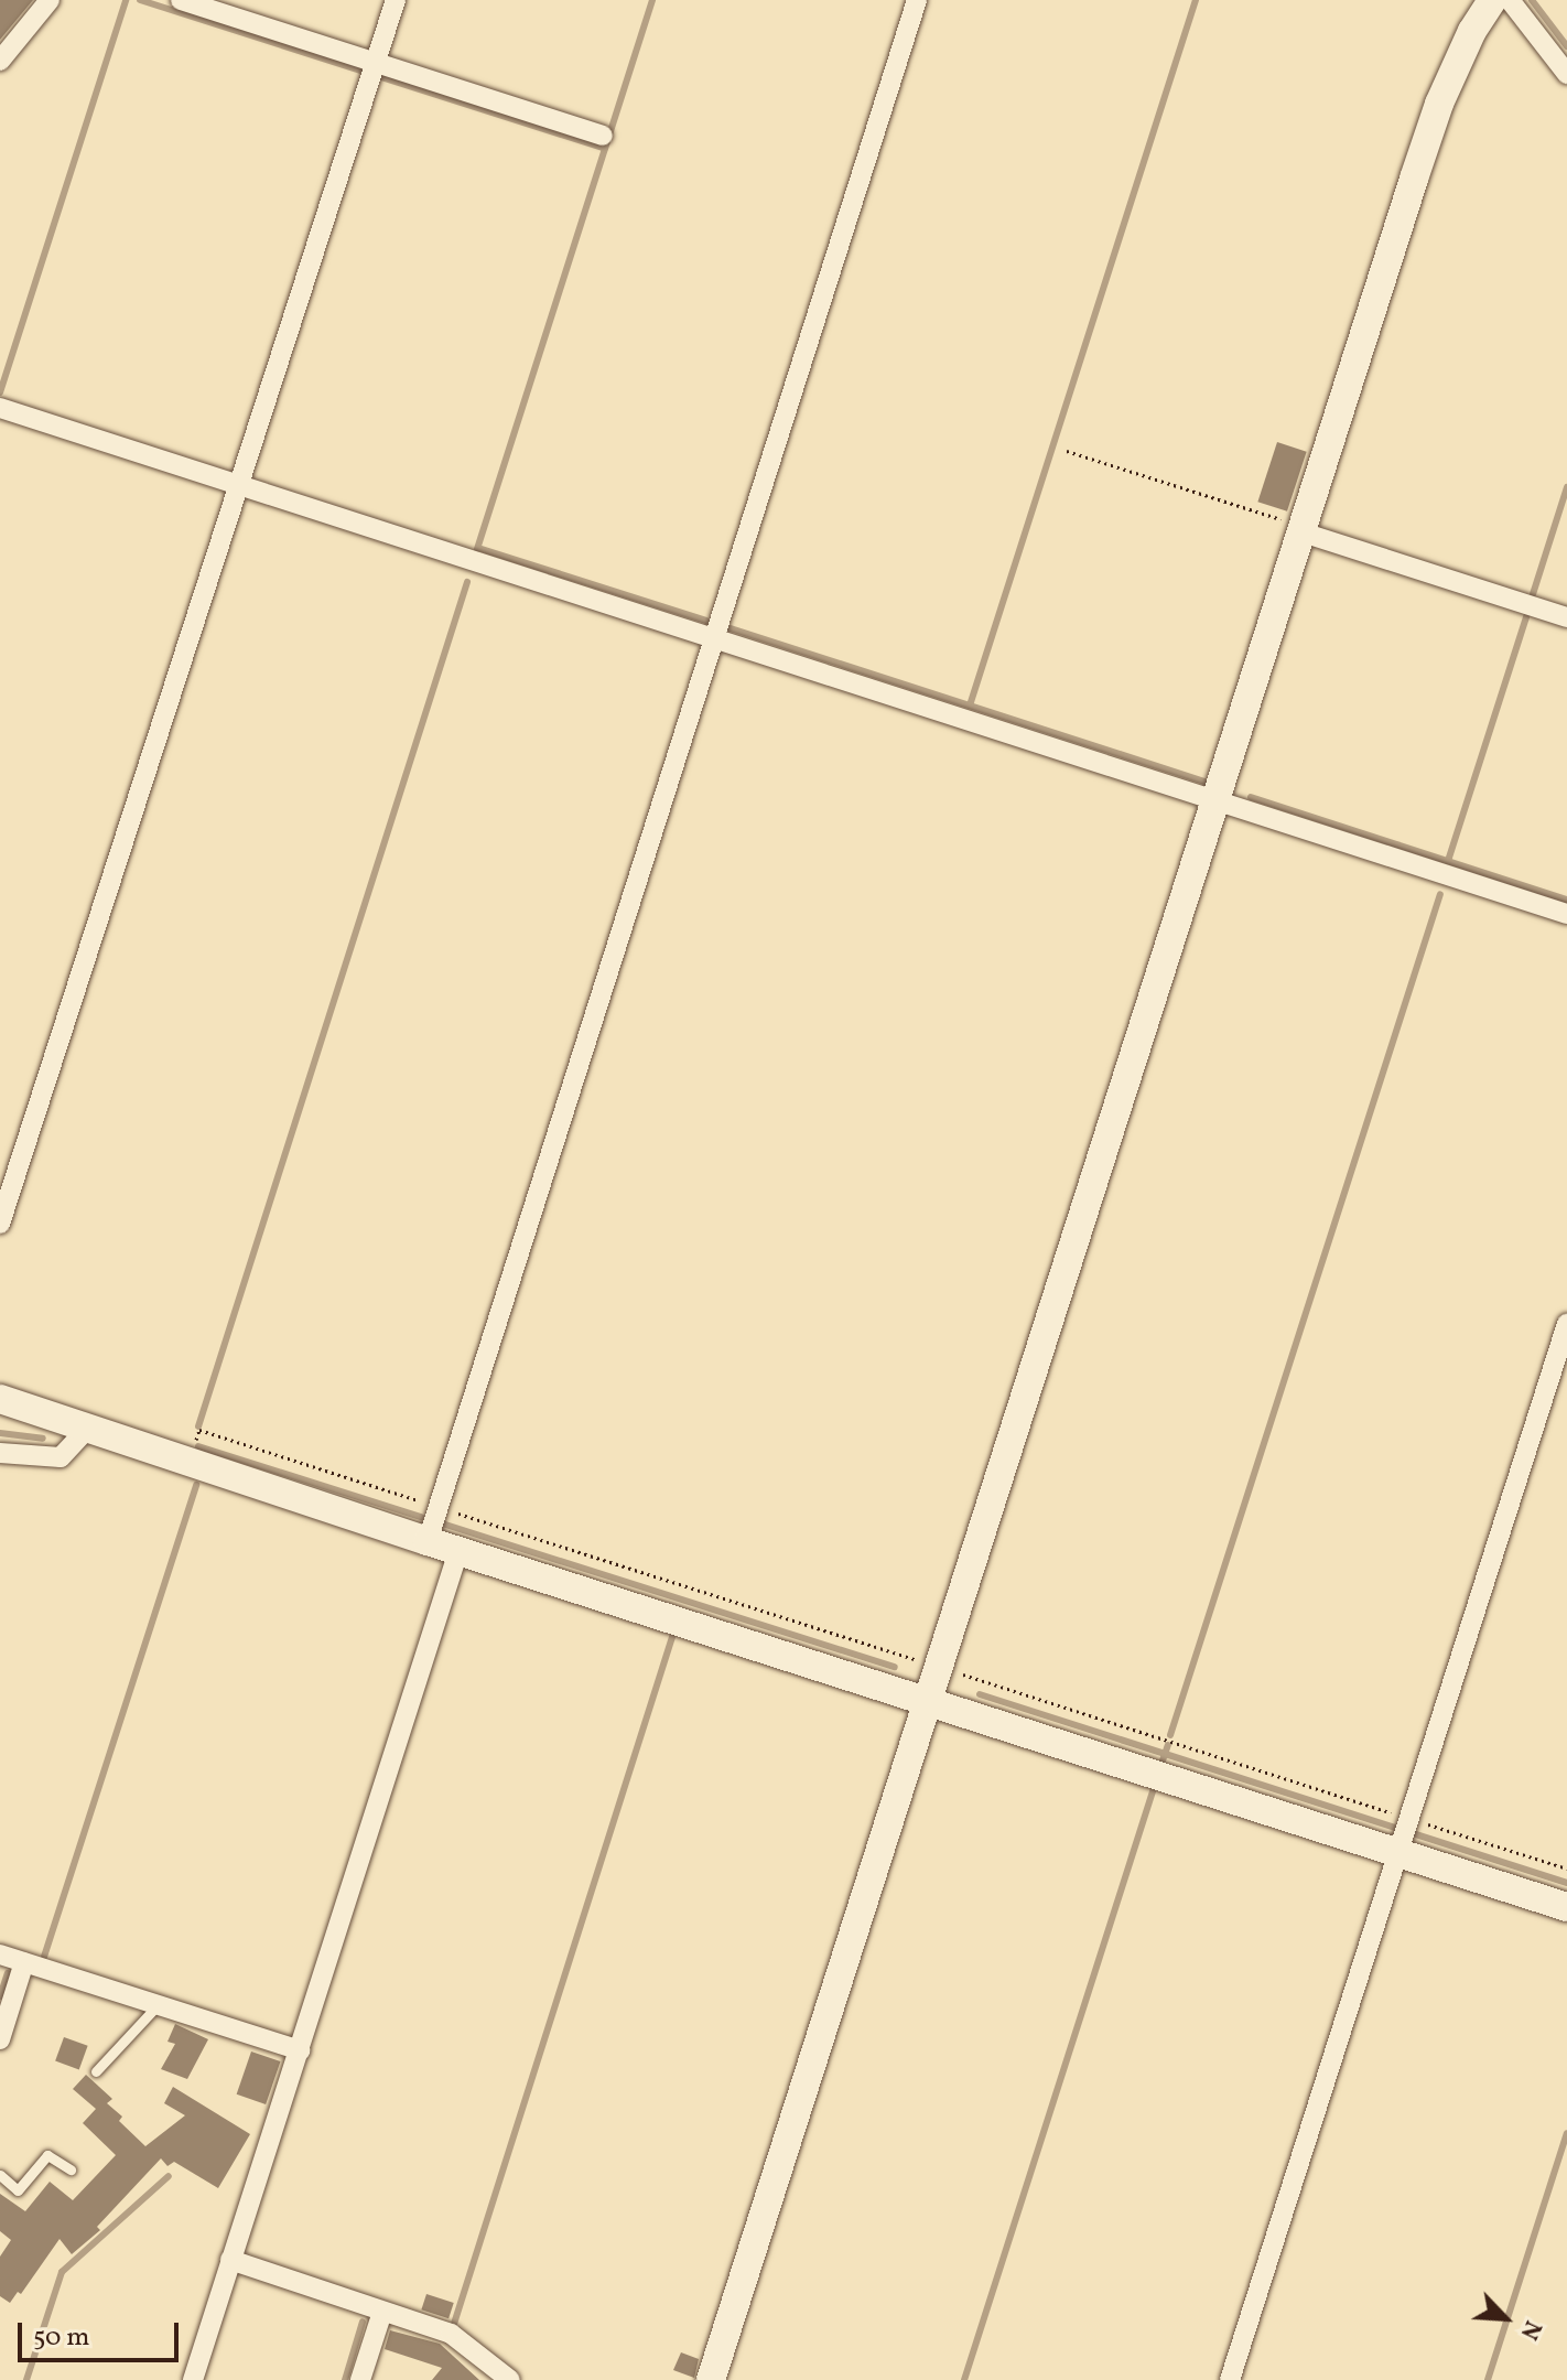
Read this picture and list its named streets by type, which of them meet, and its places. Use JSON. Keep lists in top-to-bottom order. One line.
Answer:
{"scale_bar":"50 m","north":"bottom right"}
